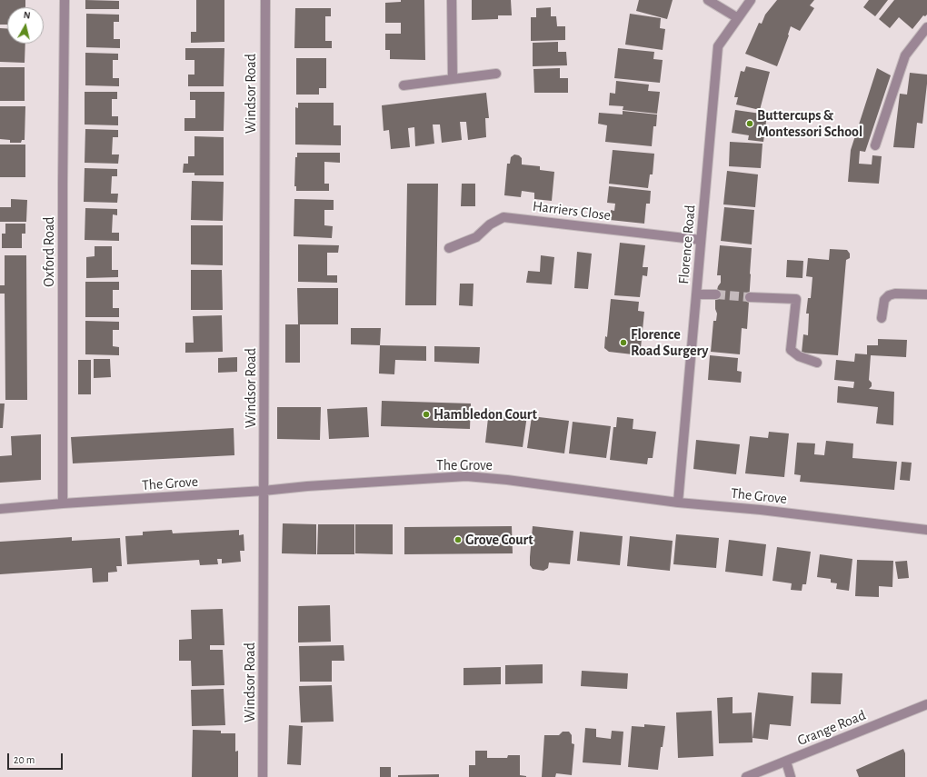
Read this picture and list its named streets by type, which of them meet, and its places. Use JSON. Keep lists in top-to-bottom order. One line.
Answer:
{"streets":{"street":["Windsor Road","Harriers Close","Florence Road","Oxford Road","The Grove","Grange Road"]},"crossings":[["Windsor Road","The Grove"],["Harriers Close","Florence Road"],["Florence Road","The Grove"],["Oxford Road","The Grove"]],"places":["Buttercups & Montessori School","Florence Road Surgery","Hambledon Court","Grove Court"],"scale_bar":"20 m","north":"top"}
